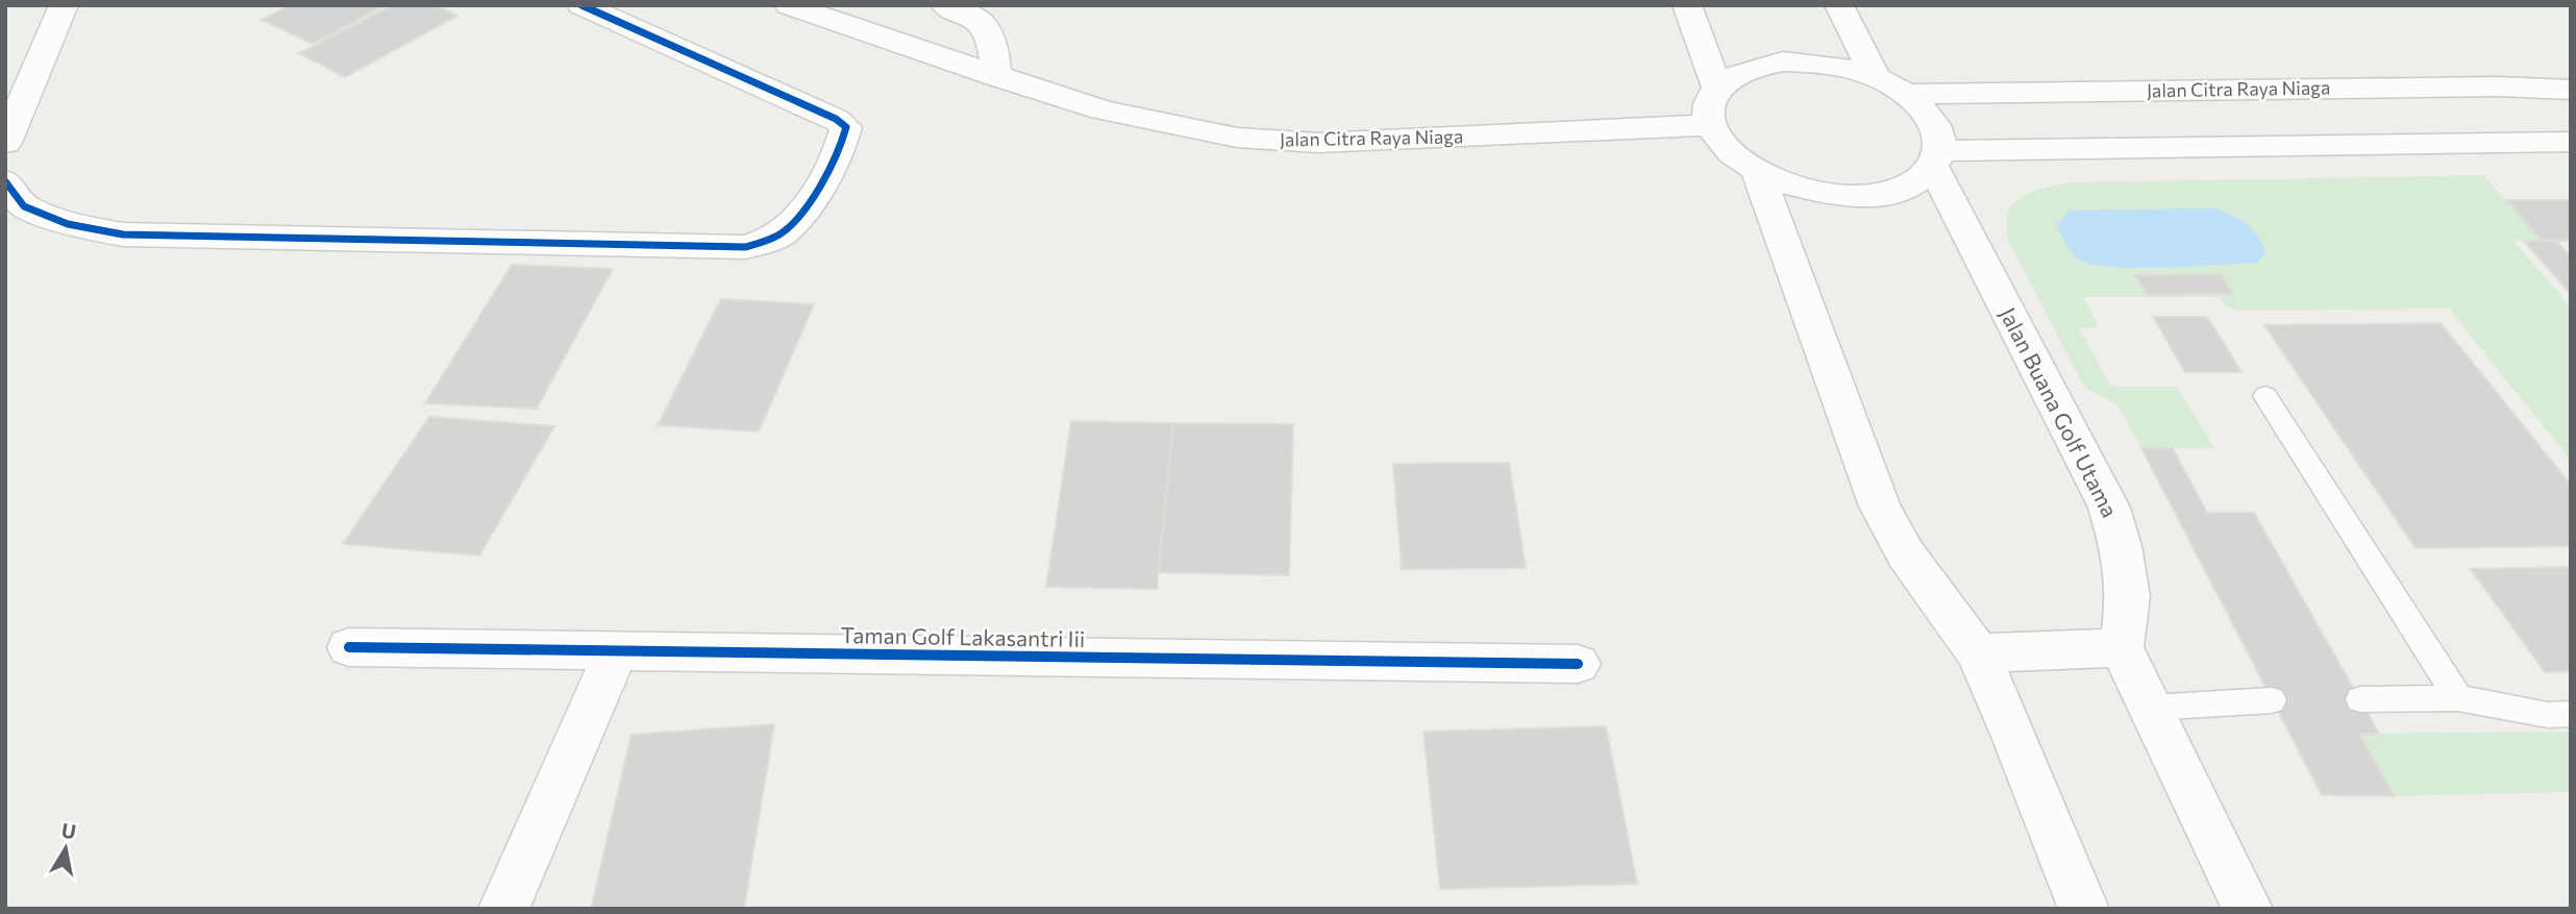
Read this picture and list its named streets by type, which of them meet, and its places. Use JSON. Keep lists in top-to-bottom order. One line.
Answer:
{"streets":{"street":["Jalan Citra Raya Niaga","Jalan Buana Golf Utama","Taman Golf Lakasantri Iii"]},"crossings":[["Jalan Citra Raya Niaga","Jalan Buana Golf Utama"]],"north":"top"}
